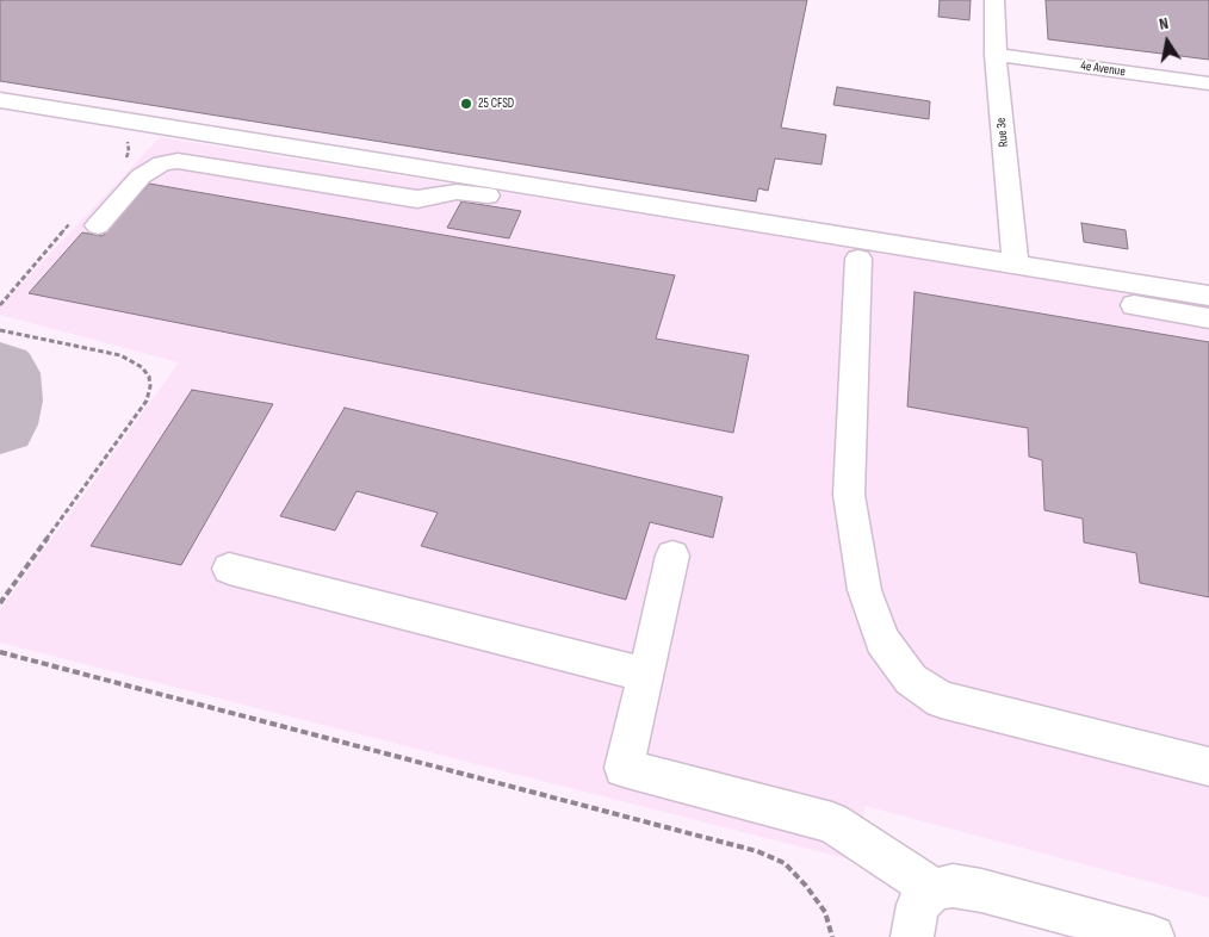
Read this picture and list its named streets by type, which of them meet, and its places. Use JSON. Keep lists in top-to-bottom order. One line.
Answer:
{"streets":{"street":["4e Avenue","Rue 3e"]},"crossings":[["4e Avenue","Rue 3e"]],"places":["25 CFSD"],"north":"top"}
